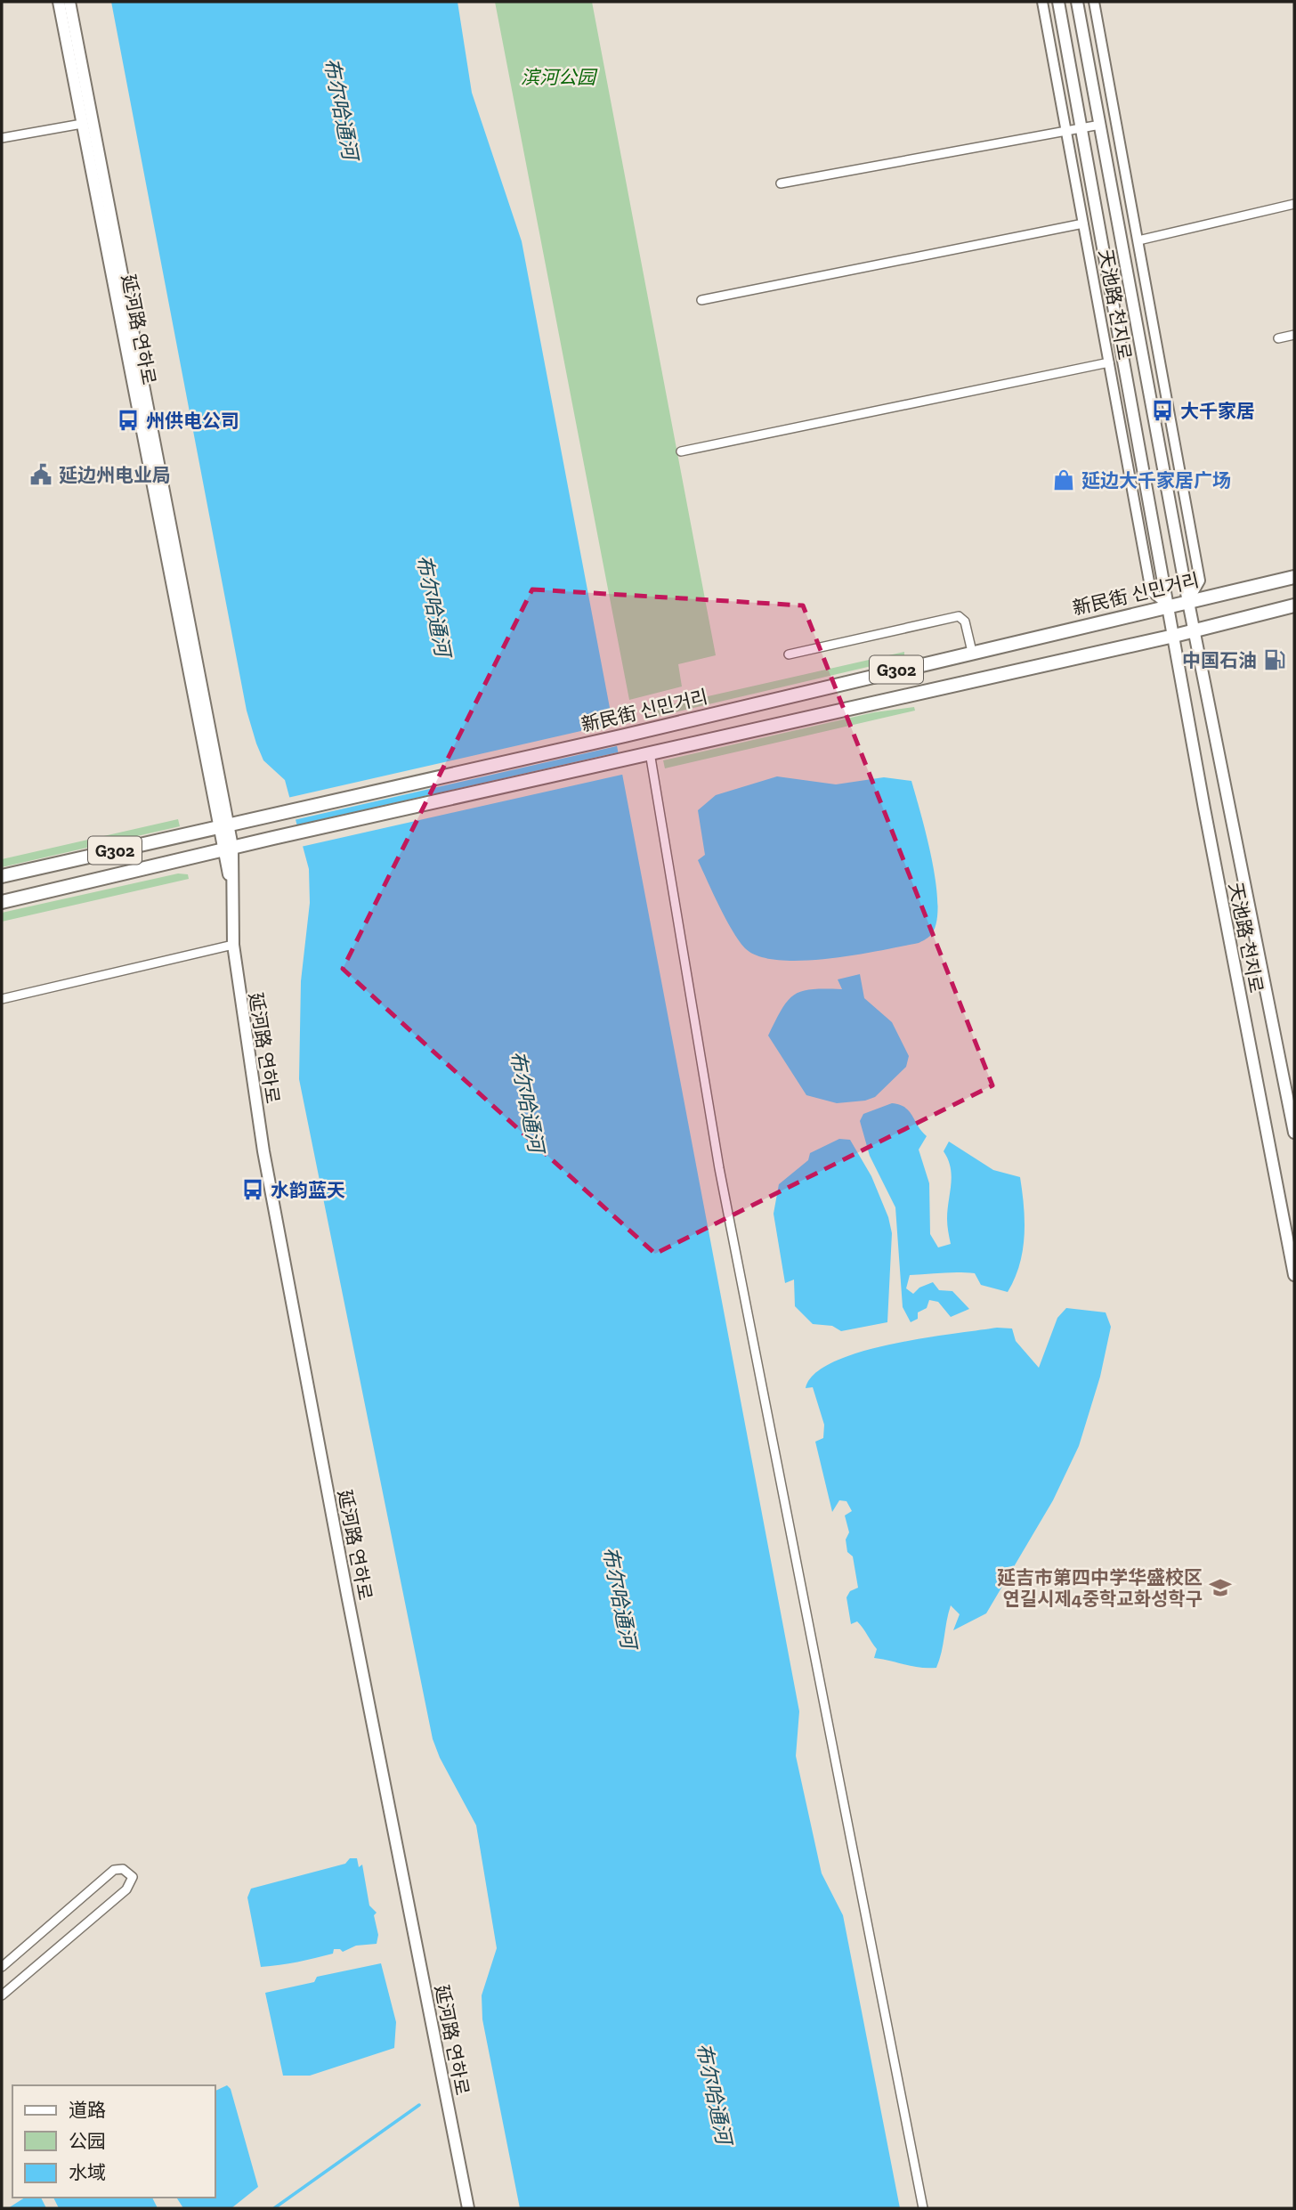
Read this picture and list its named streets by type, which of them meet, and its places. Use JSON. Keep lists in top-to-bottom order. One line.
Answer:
{"streets":{"highway":["新民街 신민거리","G302"],"main road":["天池路 천지로","延河路 연하로"]},"crossings":[["天池路 천지로","新民街 신민거리"],["天池路 천지로","G302"],["延河路 연하로","新民街 신민거리"],["延河路 연하로","G302"]],"water":["布尔哈通河"],"parks":["滨河公园"],"places":{"bus stop":["大千家居","州供电公司","水韵蓝天"],"public building":["延边州电业局"],"shop":["延边大千家居广场"],"fuel station":["中国石油"],"school or university":["延吉市第四中学华盛校区 연길시제4중학교화성학구"]},"legend":["道路","公园","水域"]}
